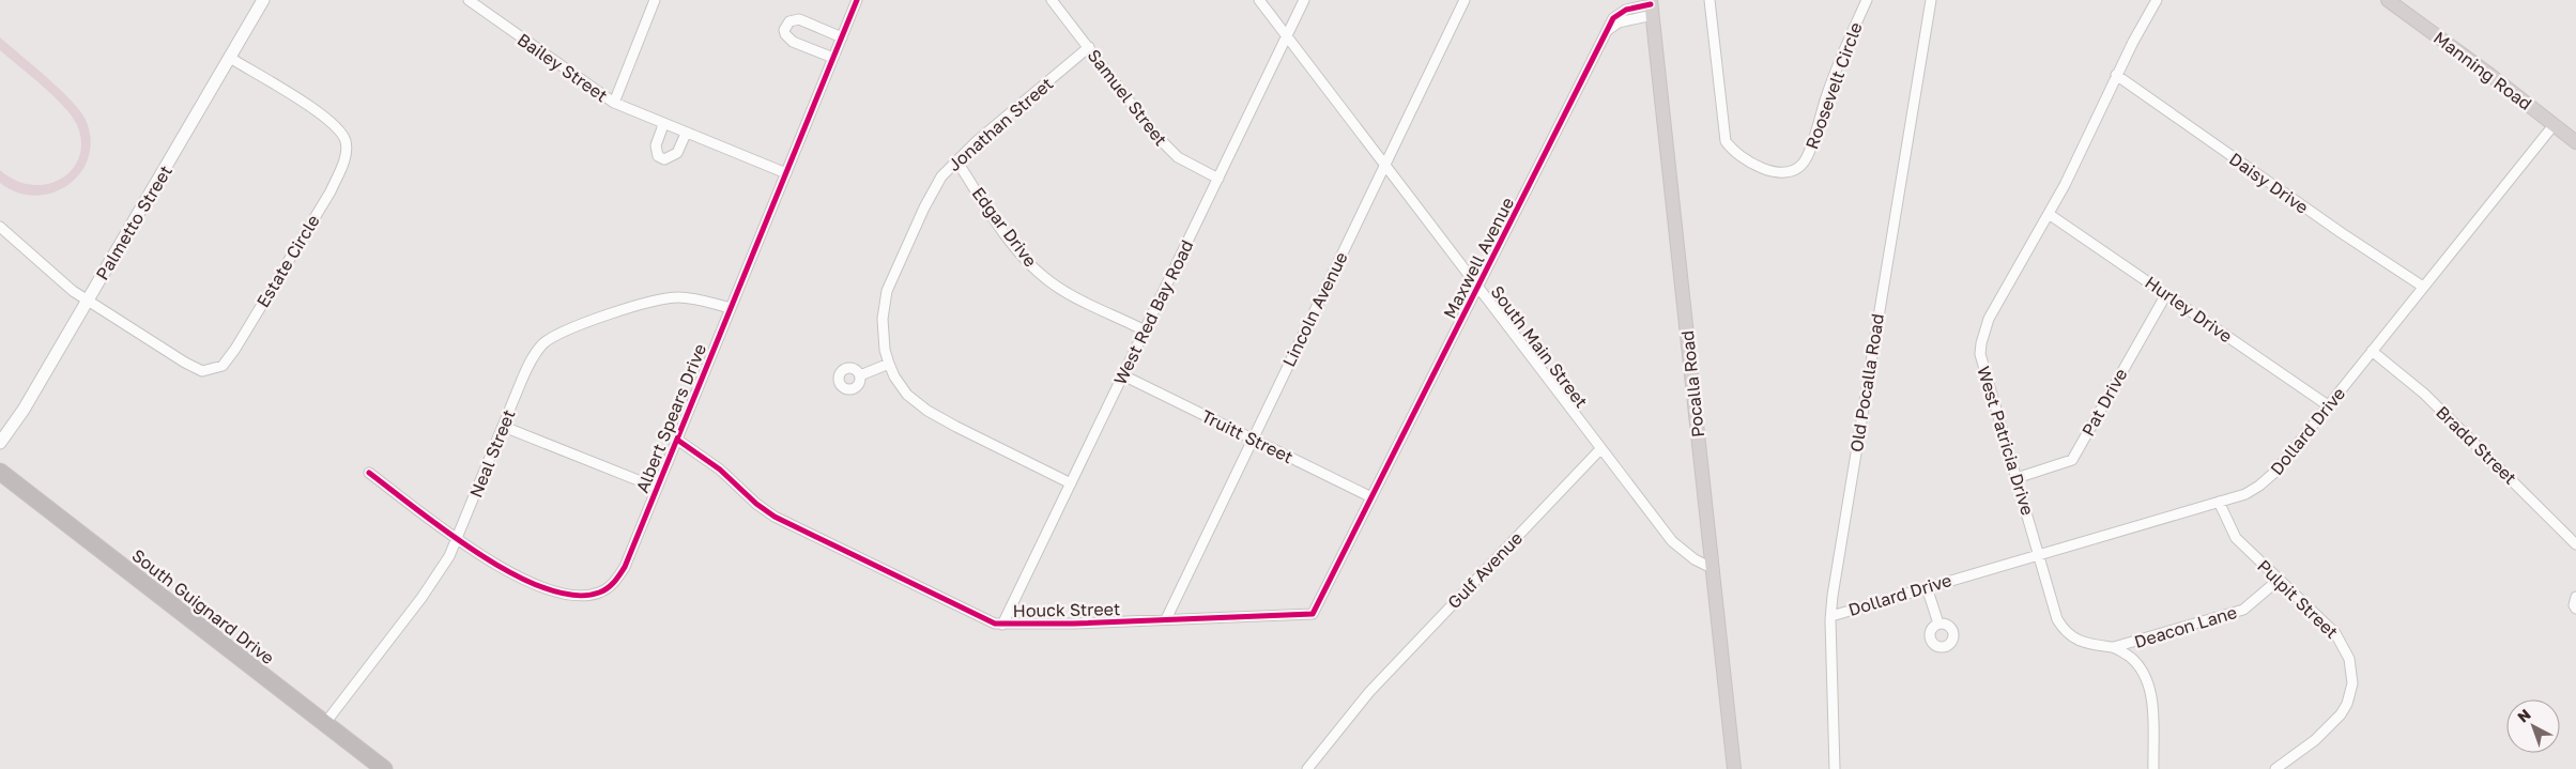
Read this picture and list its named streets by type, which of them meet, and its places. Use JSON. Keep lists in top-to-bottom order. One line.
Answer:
{"streets":{"highway":["South Guignard Drive"],"main road":["Manning Road","Pocalla Road"],"street":["Bailey Street","Roosevelt Circle","Samuel Street","Jonathan Street","Daisy Drive","Palmetto Street","Edgar Drive","Maxwell Avenue","Estate Circle","Lincoln Avenue","Hurley Drive","West Red Bay Road","South Main Street","Old Pocalla Road","Pat Drive","Albert Spears Drive","Dollard Drive","Truitt Street","West Patricia Drive","Bradd Street","Neal Street","Gulf Avenue","Pulpit Street","Houck Street","Deacon Lane"]},"crossings":[["Bailey Street","Albert Spears Drive"],["Manning Road","Dollard Drive"],["Samuel Street","Jonathan Street"],["Samuel Street","West Red Bay Road"],["Jonathan Street","Edgar Drive"],["Jonathan Street","West Red Bay Road"],["Daisy Drive","Dollard Drive"],["Daisy Drive","West Patricia Drive"],["Palmetto Street","Estate Circle"],["Edgar Drive","West Red Bay Road"],["Maxwell Avenue","South Main Street"],["Maxwell Avenue","Truitt Street"],["Maxwell Avenue","Houck Street"],["Lincoln Avenue","South Main Street"],["Lincoln Avenue","Truitt Street"],["Lincoln Avenue","Houck Street"],["Hurley Drive","Pat Drive"],["Hurley Drive","Dollard Drive"],["Hurley Drive","West Patricia Drive"],["West Red Bay Road","South Main Street"],["West Red Bay Road","Truitt Street"],["West Red Bay Road","Houck Street"],["South Main Street","Pocalla Road"],["South Main Street","Gulf Avenue"],["Old Pocalla Road","Dollard Drive"],["Pat Drive","West Patricia Drive"],["Albert Spears Drive","Neal Street"],["Albert Spears Drive","Houck Street"],["Dollard Drive","West Patricia Drive"],["Dollard Drive","Bradd Street"],["Dollard Drive","Pulpit Street"],["Truitt Street","Houck Street"],["West Patricia Drive","Deacon Lane"],["Neal Street","South Guignard Drive"],["Pulpit Street","Deacon Lane"]],"north":"top left"}
